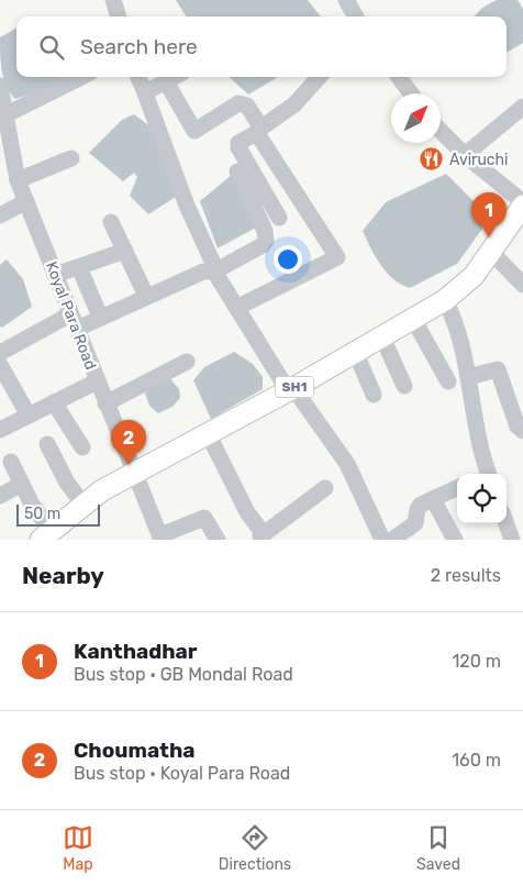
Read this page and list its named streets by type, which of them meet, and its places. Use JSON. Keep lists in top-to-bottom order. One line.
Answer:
{"streets":{"main road":["SH1"],"street":["Koyal Para Road"]},"crossings":[["Koyal Para Road","SH1"]],"places":{"restaurant":["Aviruchi"]},"scale_bar":"50 m","north":"top right","page":{"search":"Search here","pins":["1","2"],"scale":"50 m","heading":["Nearby","2 results"],"list":[{"mark":"1","name":"Kanthadhar","note":"Bus stop · GB Mondal Road","value":"120 m"},{"mark":"2","name":"Choumatha","note":"Bus stop · Koyal Para Road","value":"160 m"}],"nav":["Map","Directions","Saved"]}}
